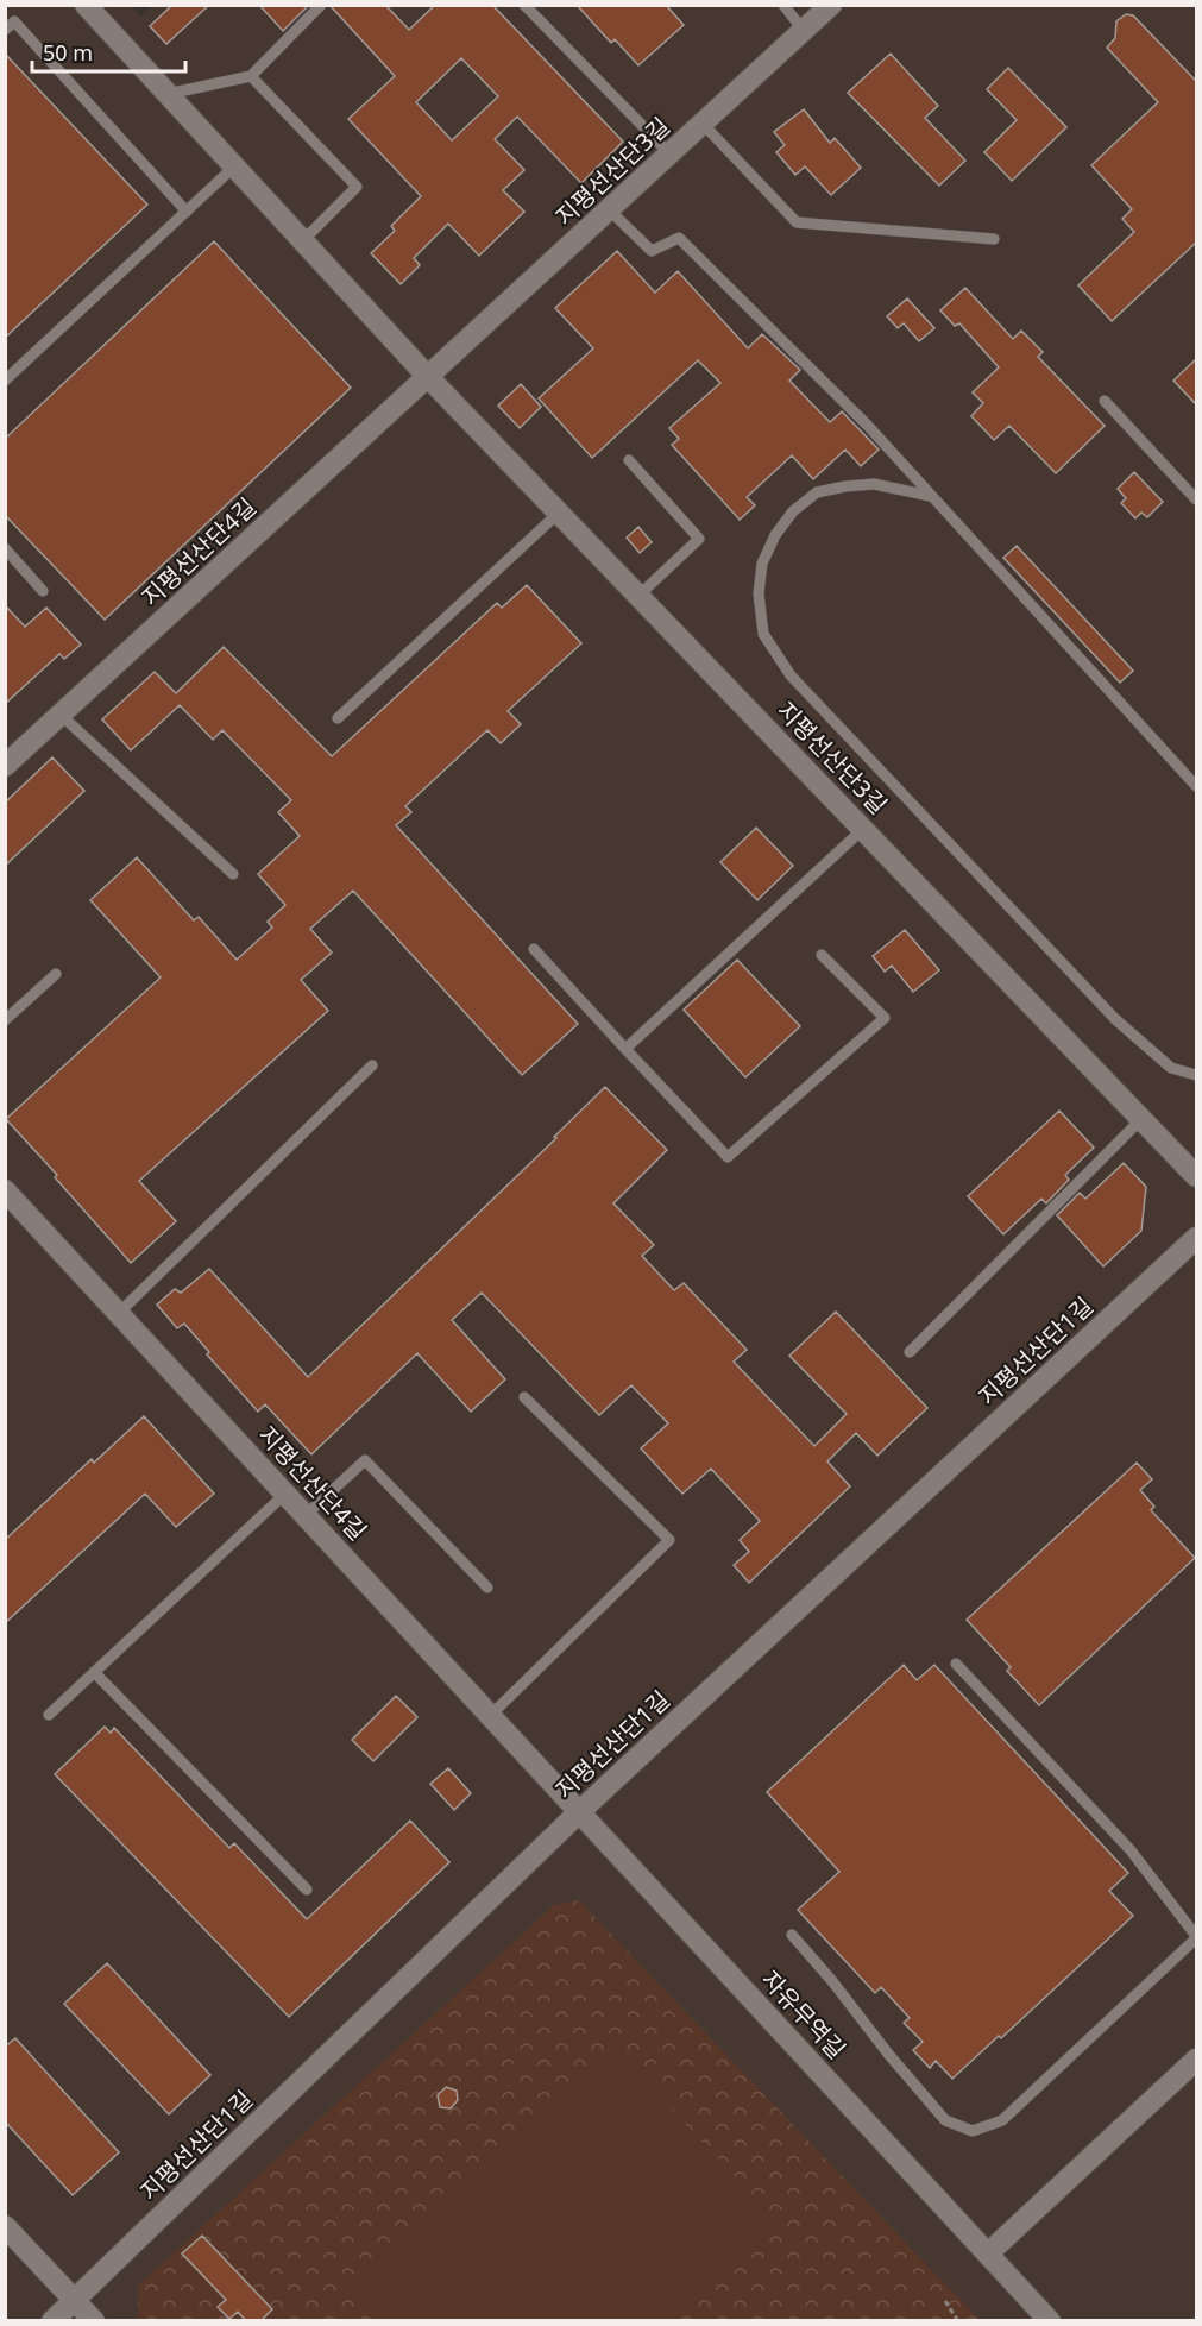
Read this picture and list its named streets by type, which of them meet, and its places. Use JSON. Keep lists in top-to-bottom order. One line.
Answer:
{"streets":{"street":["지평선산단3길","지평선산단4길","지평선산단1길","자유무역길"]},"crossings":[["지평선산단3길","지평선산단4길"],["지평선산단4길","지평선산단1길"],["지평선산단4길","자유무역길"],["지평선산단1길","자유무역길"]],"scale_bar":"50 m"}
